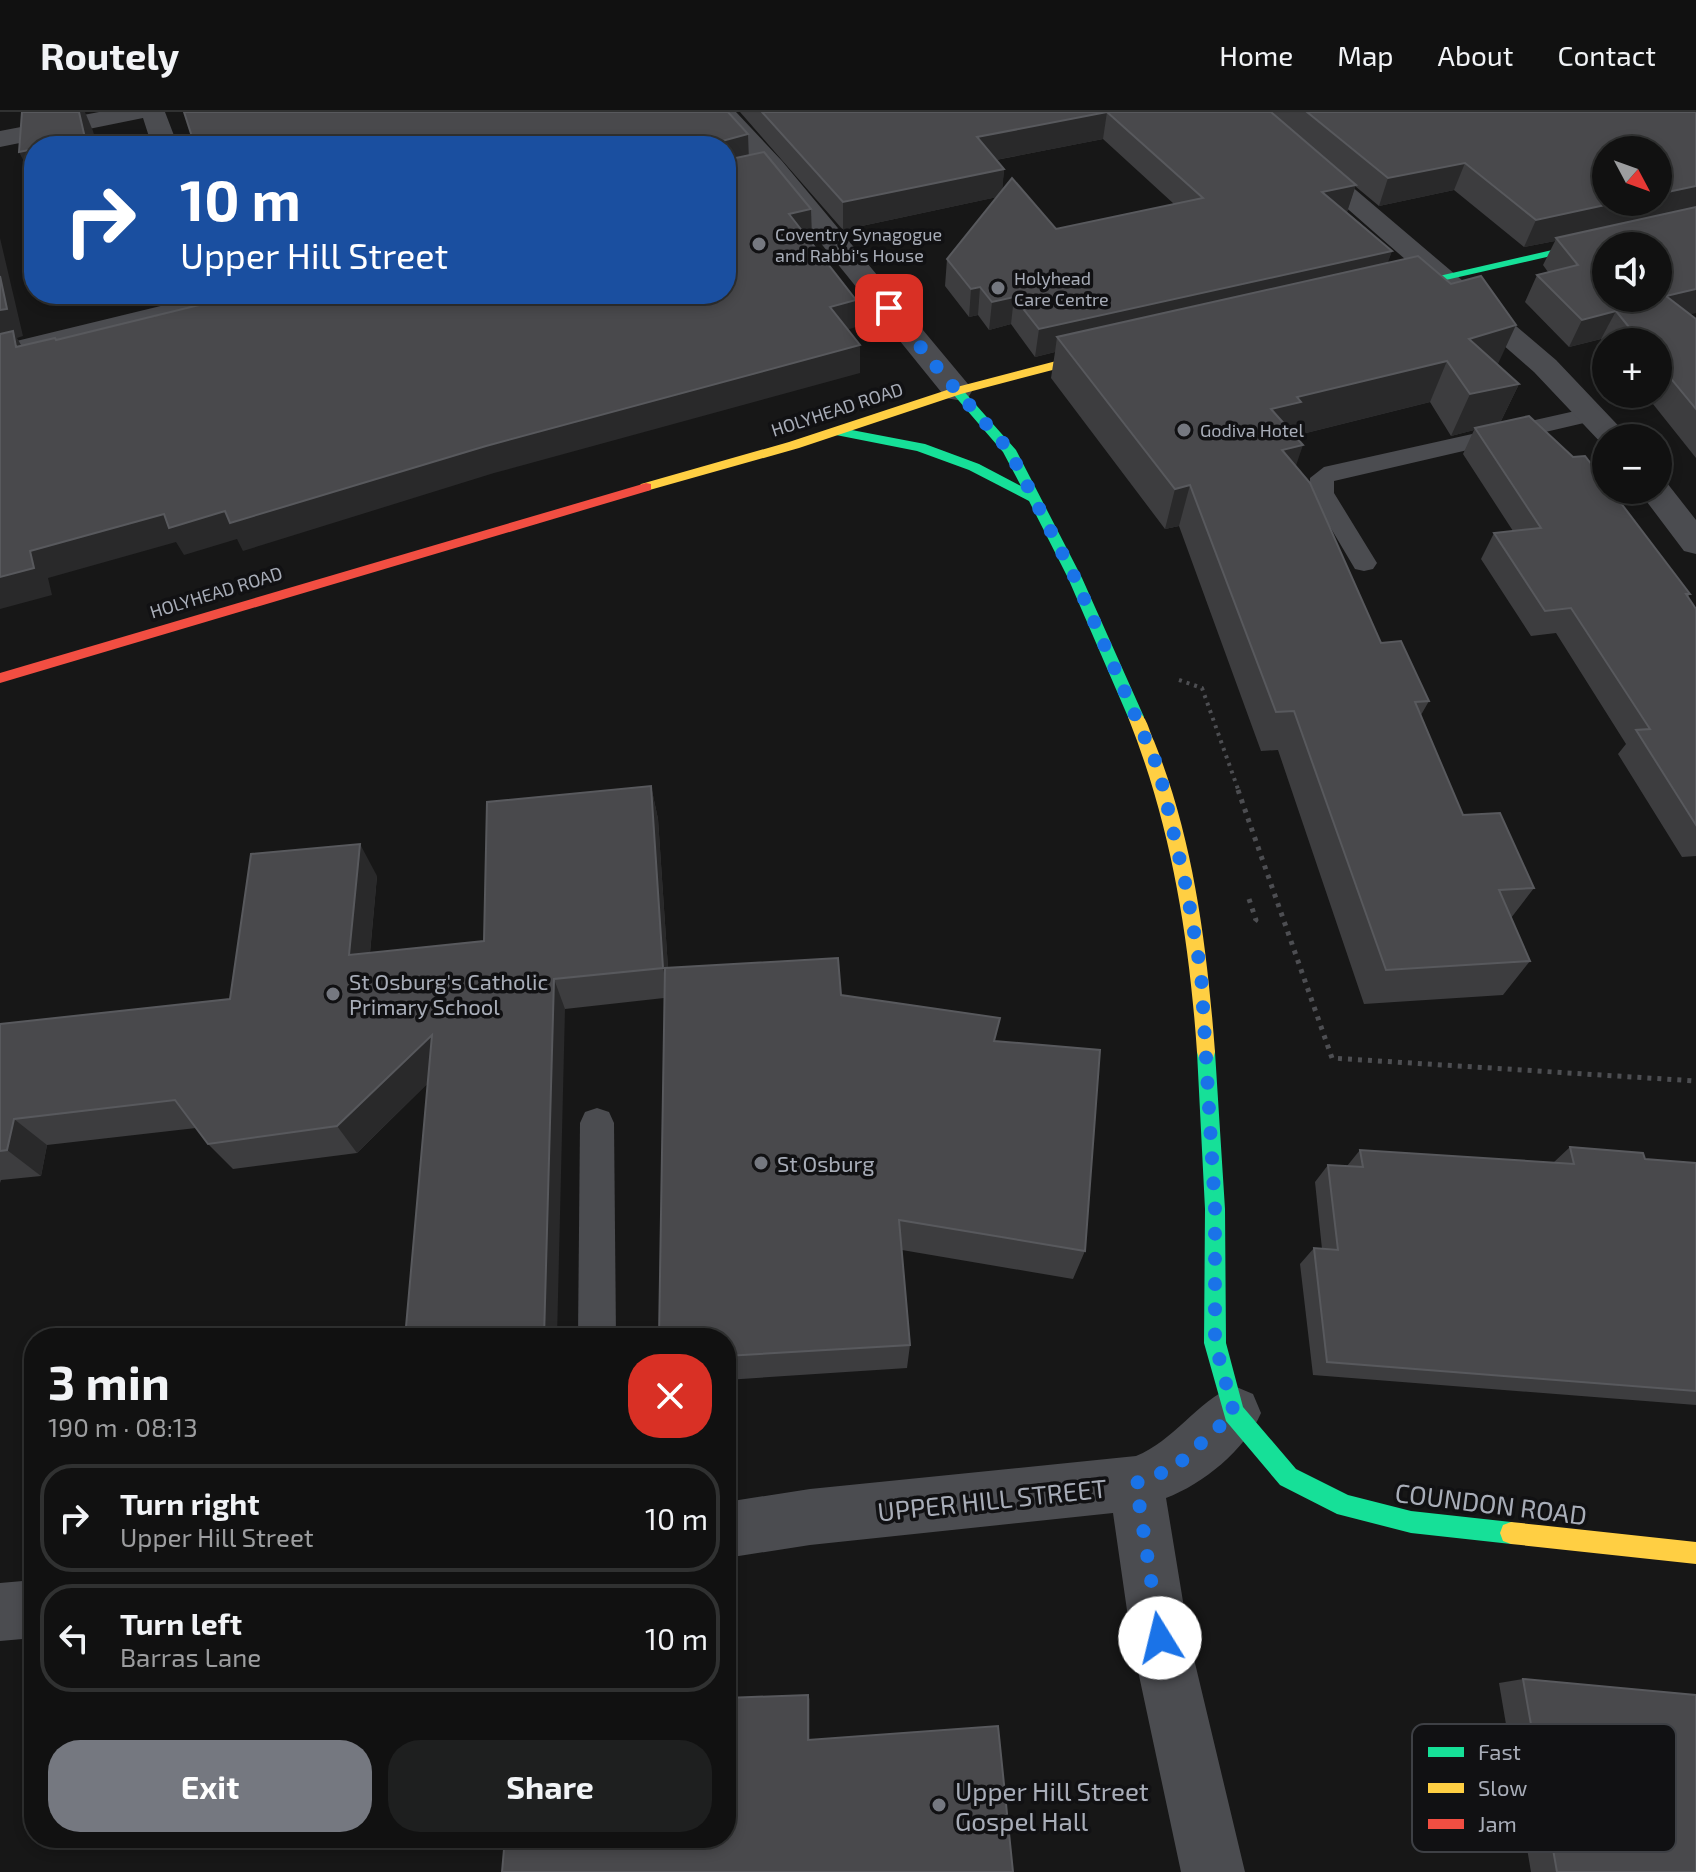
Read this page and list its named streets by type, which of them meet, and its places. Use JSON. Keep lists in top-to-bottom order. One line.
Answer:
{"streets":{"main road":["HOLYHEAD ROAD","COUNDON ROAD"],"street":["UPPER HILL STREET"]},"crossings":[["UPPER HILL STREET","COUNDON ROAD"]],"places":["Coventry Synagogue and Rabbi's House","Holyhead Care Centre","Godiva Hotel","St Osburg's Catholic Primary School","St Osburg","Upper Hill Street Gospel Hall"],"legend":["Fast","Slow","Jam"],"north":"bottom right","page":{"header":"Routely","nav":["Home","Map","About","Contact"],"map_buttons":["+","−"],"turn":["10 m","Upper Hill Street"],"heading":["3 min","190 m · 08:13"],"list":[{"name":"Turn right","note":"Upper Hill Street","value":"10 m"},{"name":"Turn left","note":"Barras Lane","value":"10 m"}],"buttons":["Exit","Share"]}}
